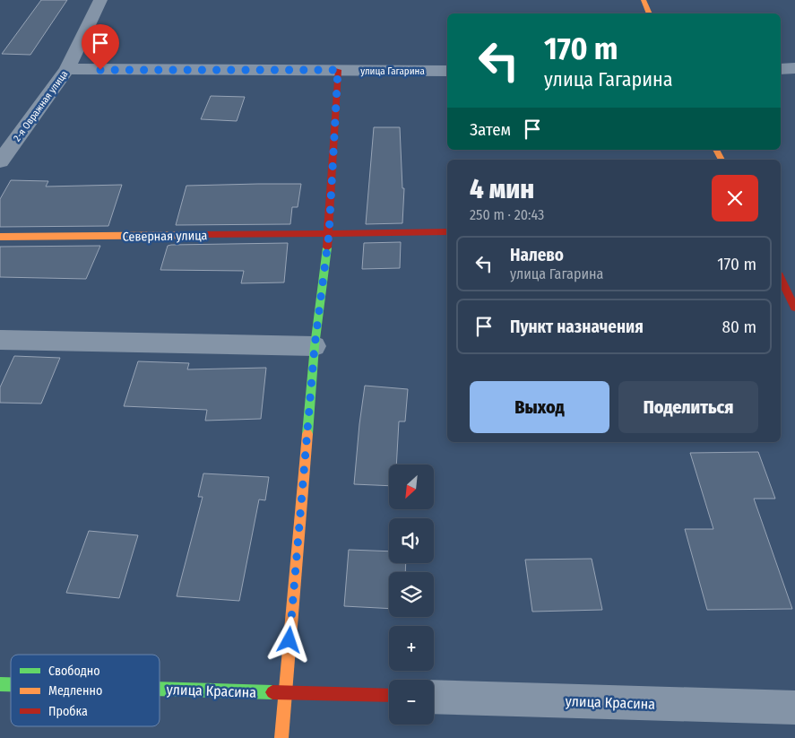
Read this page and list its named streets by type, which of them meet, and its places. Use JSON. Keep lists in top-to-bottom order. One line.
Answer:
{"streets":{"street":["улица Гагарина","2-я Овражная улица","Северная улица","улица Красина"]},"crossings":[["улица Гагарина","2-я Овражная улица"]],"legend":["Свободно","Медленно","Пробка"],"north":"bottom left","page":{"turn":["170 m","улица Гагарина"],"then":"Затем","heading":["4 мин","250 m · 20:43"],"list":[{"name":"Налево","note":"улица Гагарина","value":"170 m"},{"name":"Пункт назначения","value":"80 m"}],"buttons":["Выход","Поделиться"],"map_buttons":["+","−"]}}
